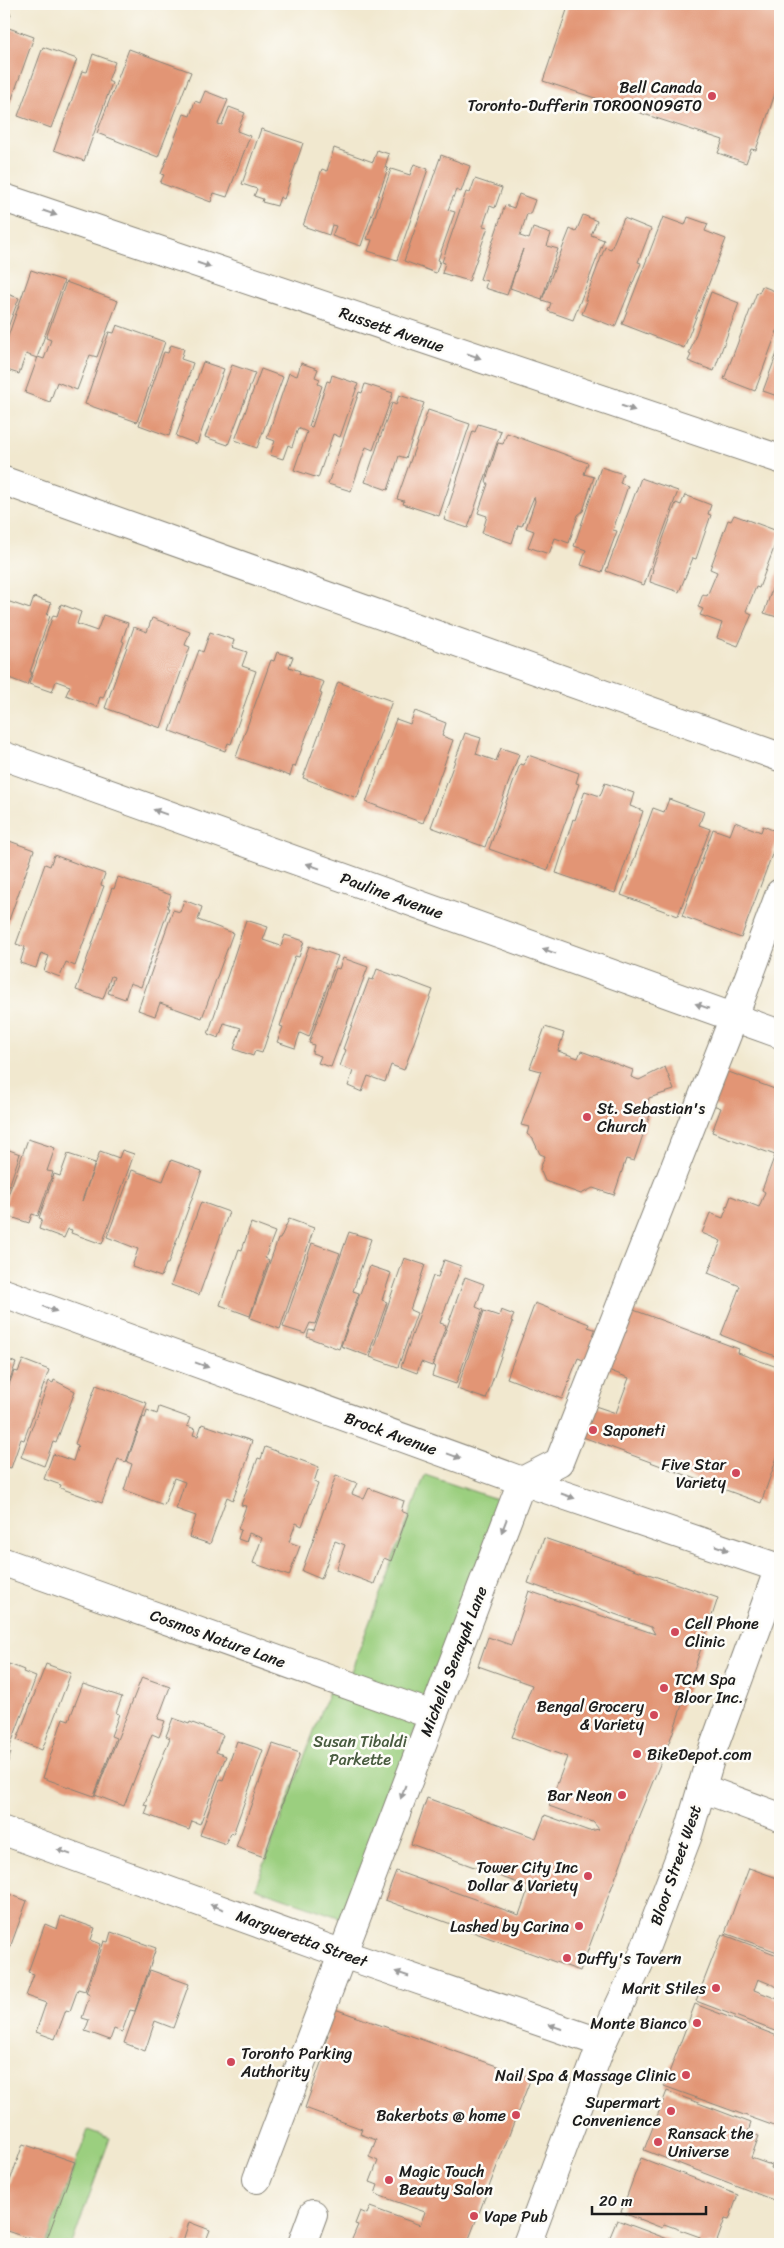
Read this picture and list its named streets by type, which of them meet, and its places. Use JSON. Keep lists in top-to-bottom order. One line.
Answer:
{"streets":{"street":["Russett Avenue","Pauline Avenue","Brock Avenue","Cosmos Nature Lane","Michelle Senayah Lane","Bloor Street West","Margueretta Street"]},"crossings":[["Brock Avenue","Michelle Senayah Lane"],["Brock Avenue","Bloor Street West"],["Cosmos Nature Lane","Michelle Senayah Lane"],["Michelle Senayah Lane","Margueretta Street"],["Bloor Street West","Margueretta Street"]],"one_way":["Russett Avenue","Pauline Avenue","Brock Avenue","Michelle Senayah Lane","Margueretta Street"],"parks":["Susan Tibaldi Parkette"],"places":["Bell Canada Toronto-Dufferin TOROON09GT0","St. Sebastian's Church","Saponeti","Five Star Variety","Cell Phone Clinic","TCM Spa Bloor Inc.","Bengal Grocery & Variety","BikeDepot.com","Bar Neon","Tower City Inc Dollar & Variety","Lashed by Carina","Duffy's Tavern","Marit Stiles","Monte Bianco","Toronto Parking Authority","Nail Spa & Massage Clinic","Supermart Convenience","Bakerbots @ home","Ransack the Universe","Magic Touch Beauty Salon","Vape Pub"],"scale_bar":"20 m"}
